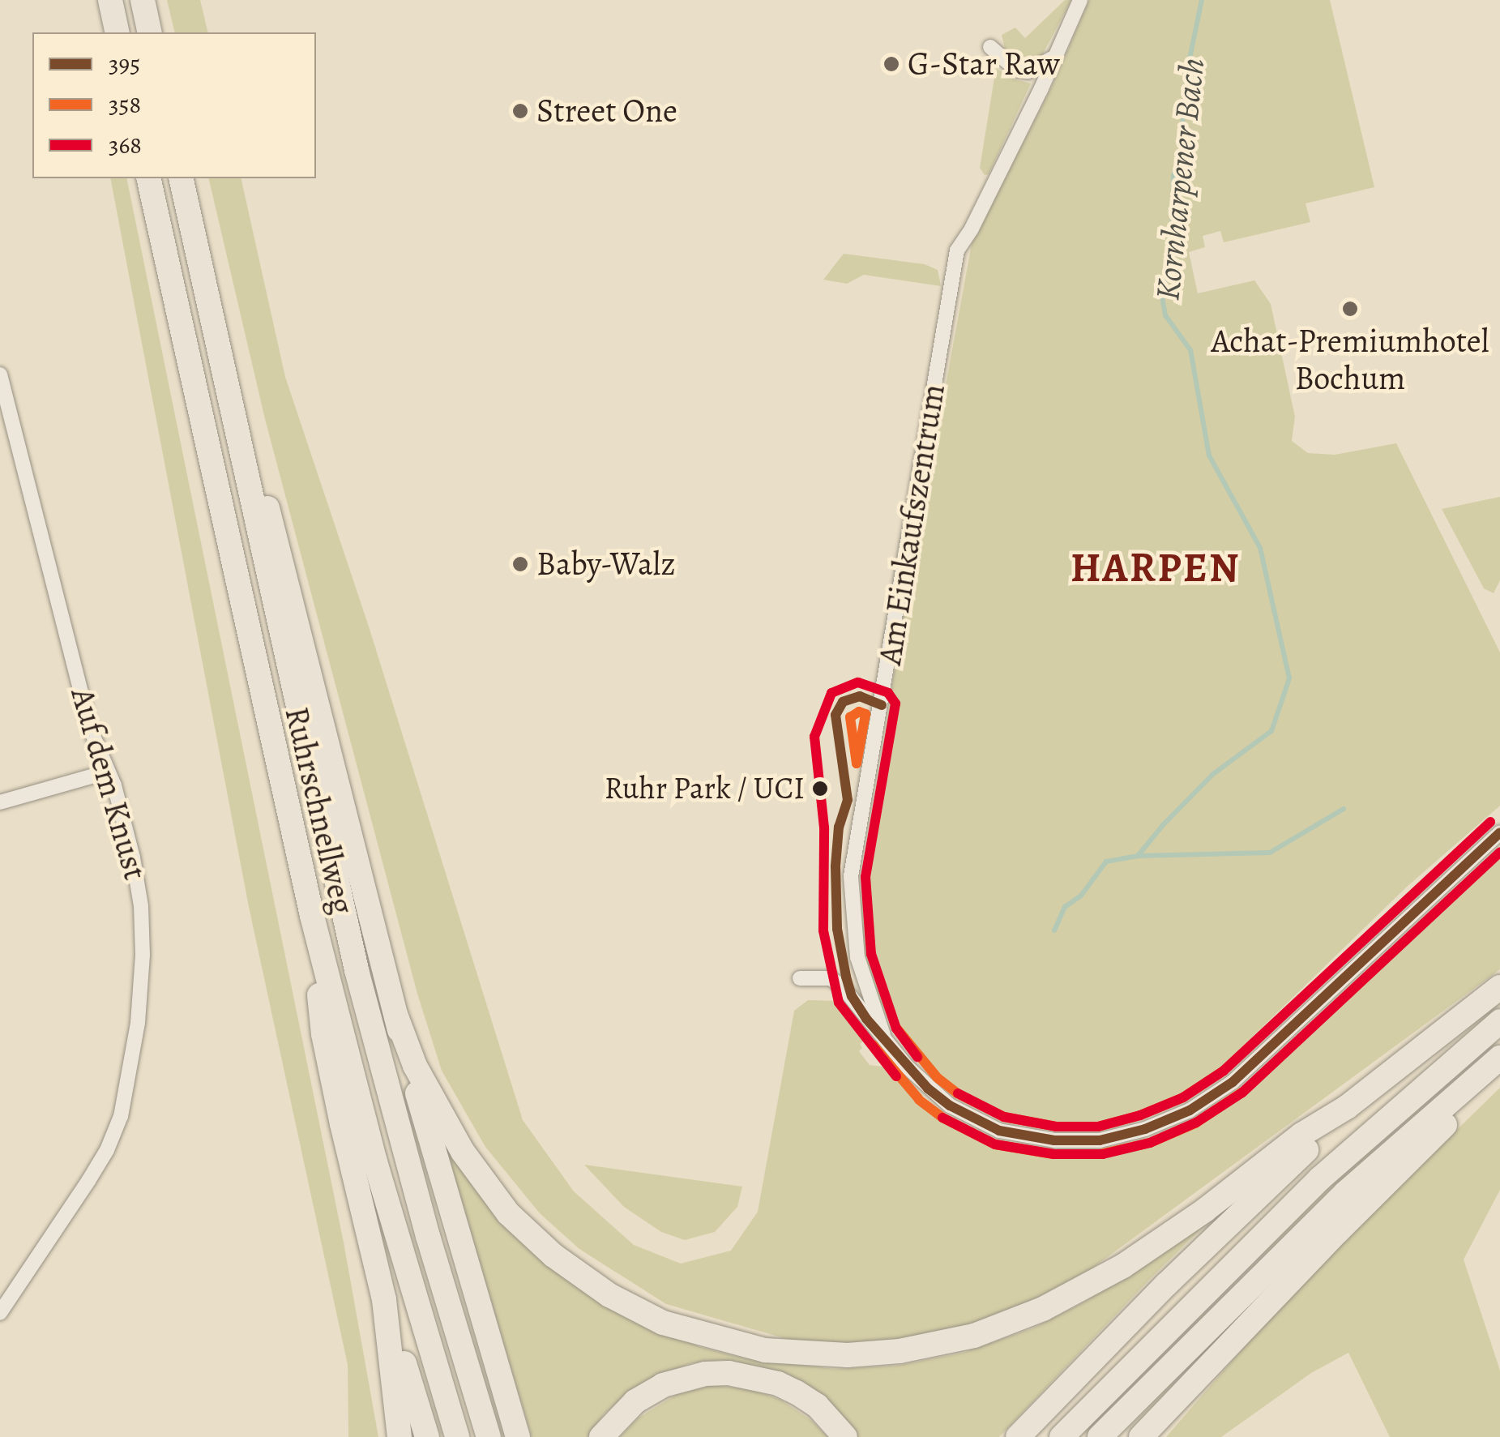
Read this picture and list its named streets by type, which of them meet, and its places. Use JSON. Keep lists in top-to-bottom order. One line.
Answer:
{"streets":{"highway":["Ruhrschnellweg"],"street":["Am Einkaufszentrum","Auf dem Knust"]},"districts":["HARPEN"],"water":["Kornharpener Bach"],"places":["G-Star Raw","Street One","Achat-Premiumhotel Bochum","Baby-Walz","Ruhr Park / UCI"],"lines":["transit line 368","transit line 395","transit line 358"],"legend":["395","358","368"]}
